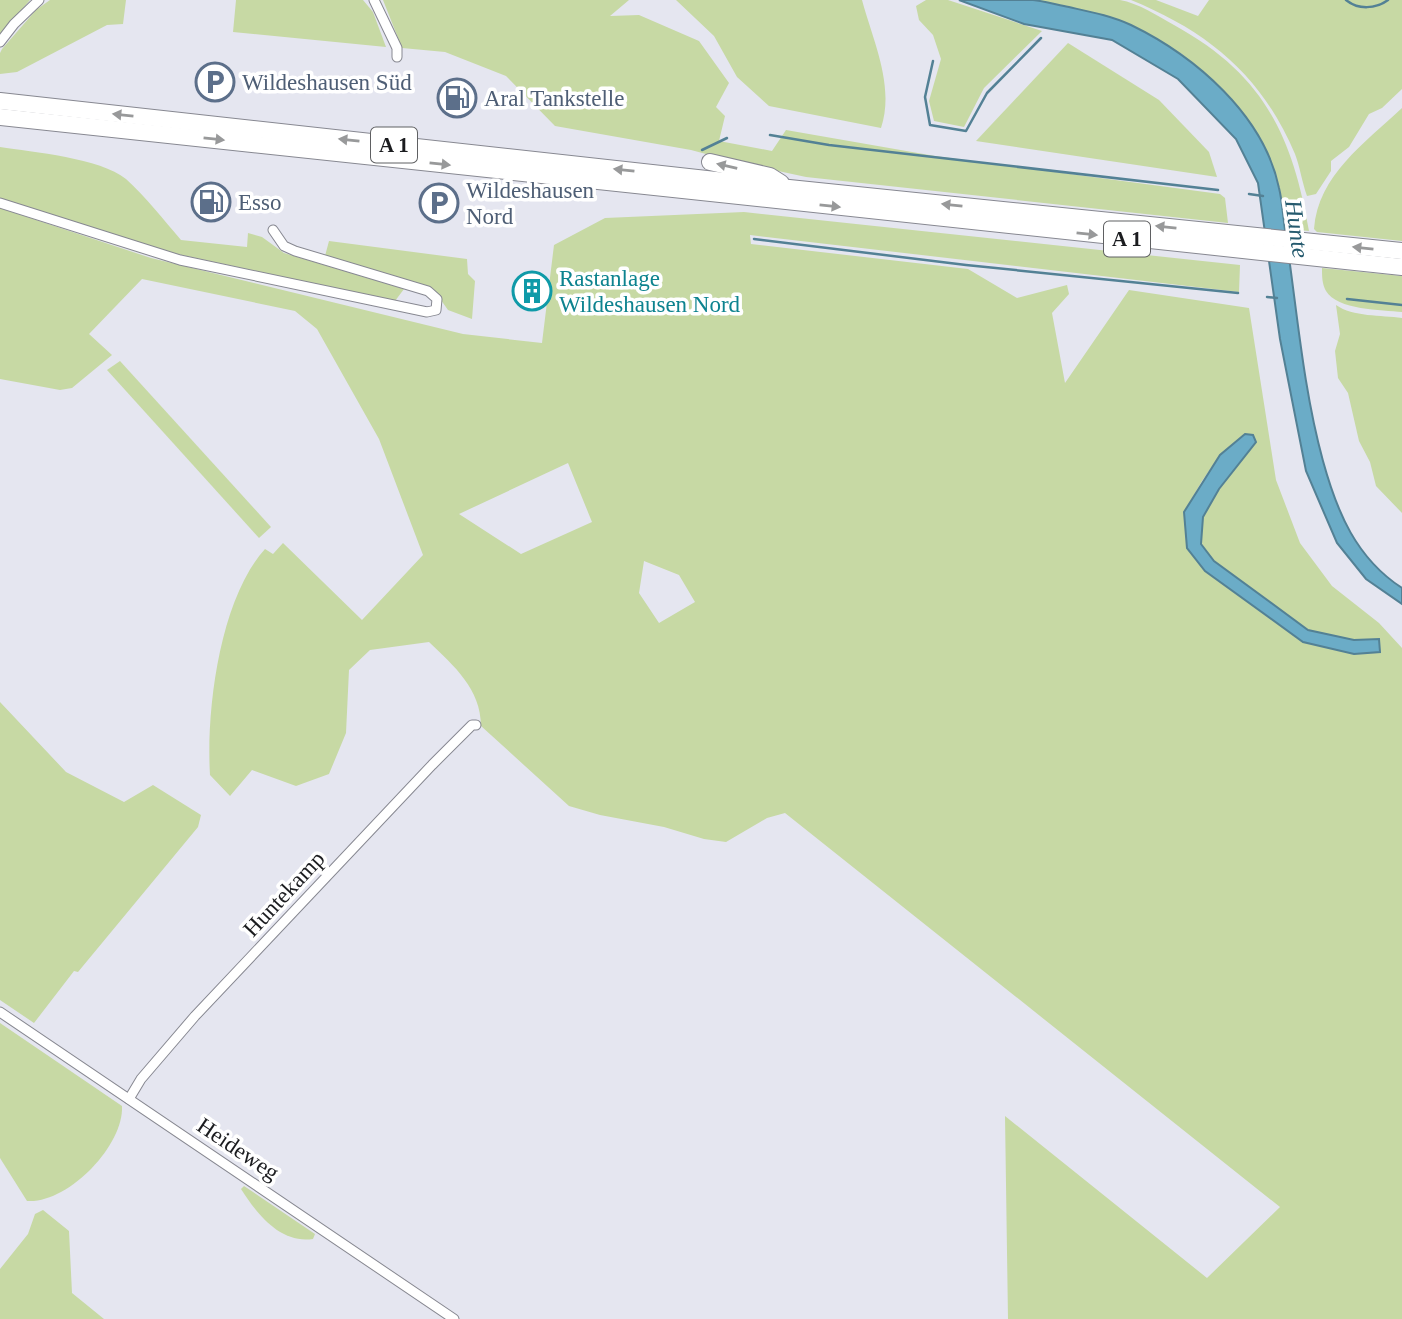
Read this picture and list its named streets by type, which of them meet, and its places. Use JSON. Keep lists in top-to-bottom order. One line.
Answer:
{"streets":{"highway":["A 1"],"street":["Huntekamp","Heideweg"]},"crossings":[["Huntekamp","Heideweg"]],"water":["Hunte"],"places":{"parking":["Wildeshausen Süd","Wildeshausen Nord"],"fuel station":["Aral Tankstelle","Esso"],"building":["Rastanlage Wildeshausen Nord"]}}
